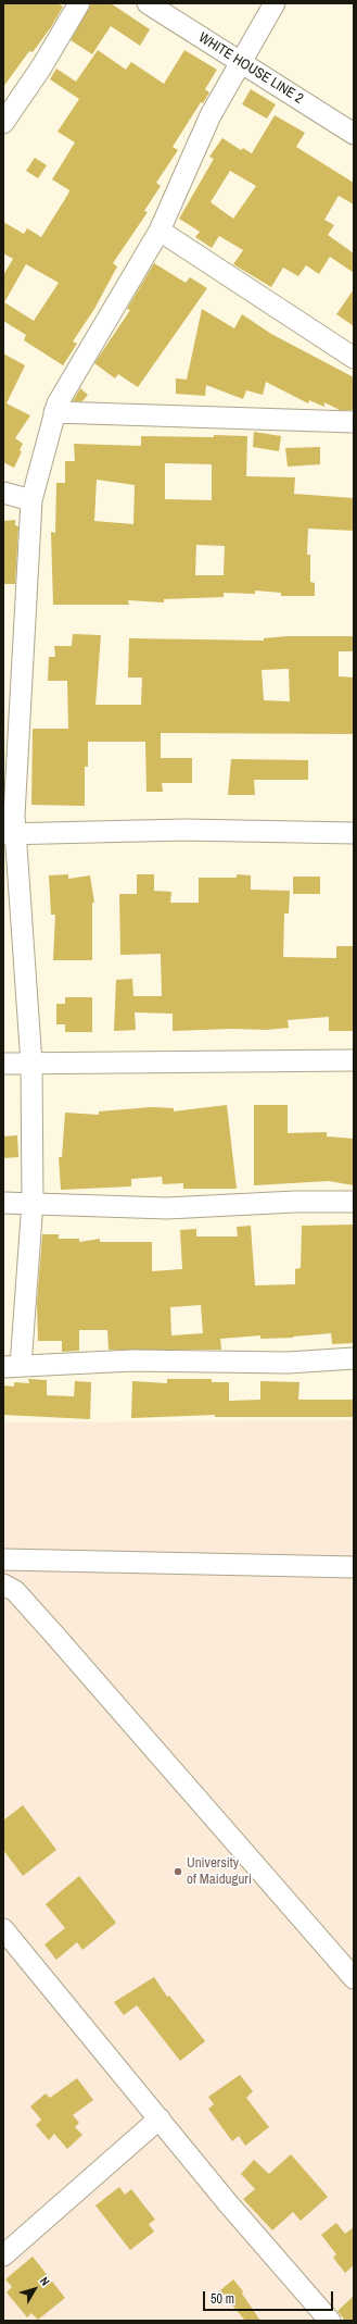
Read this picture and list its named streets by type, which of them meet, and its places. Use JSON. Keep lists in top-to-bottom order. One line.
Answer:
{"streets":{"street":["WHITE HOUSE LINE 2"]},"places":["University of Maiduguri"],"scale_bar":"50 m","north":"top right"}
